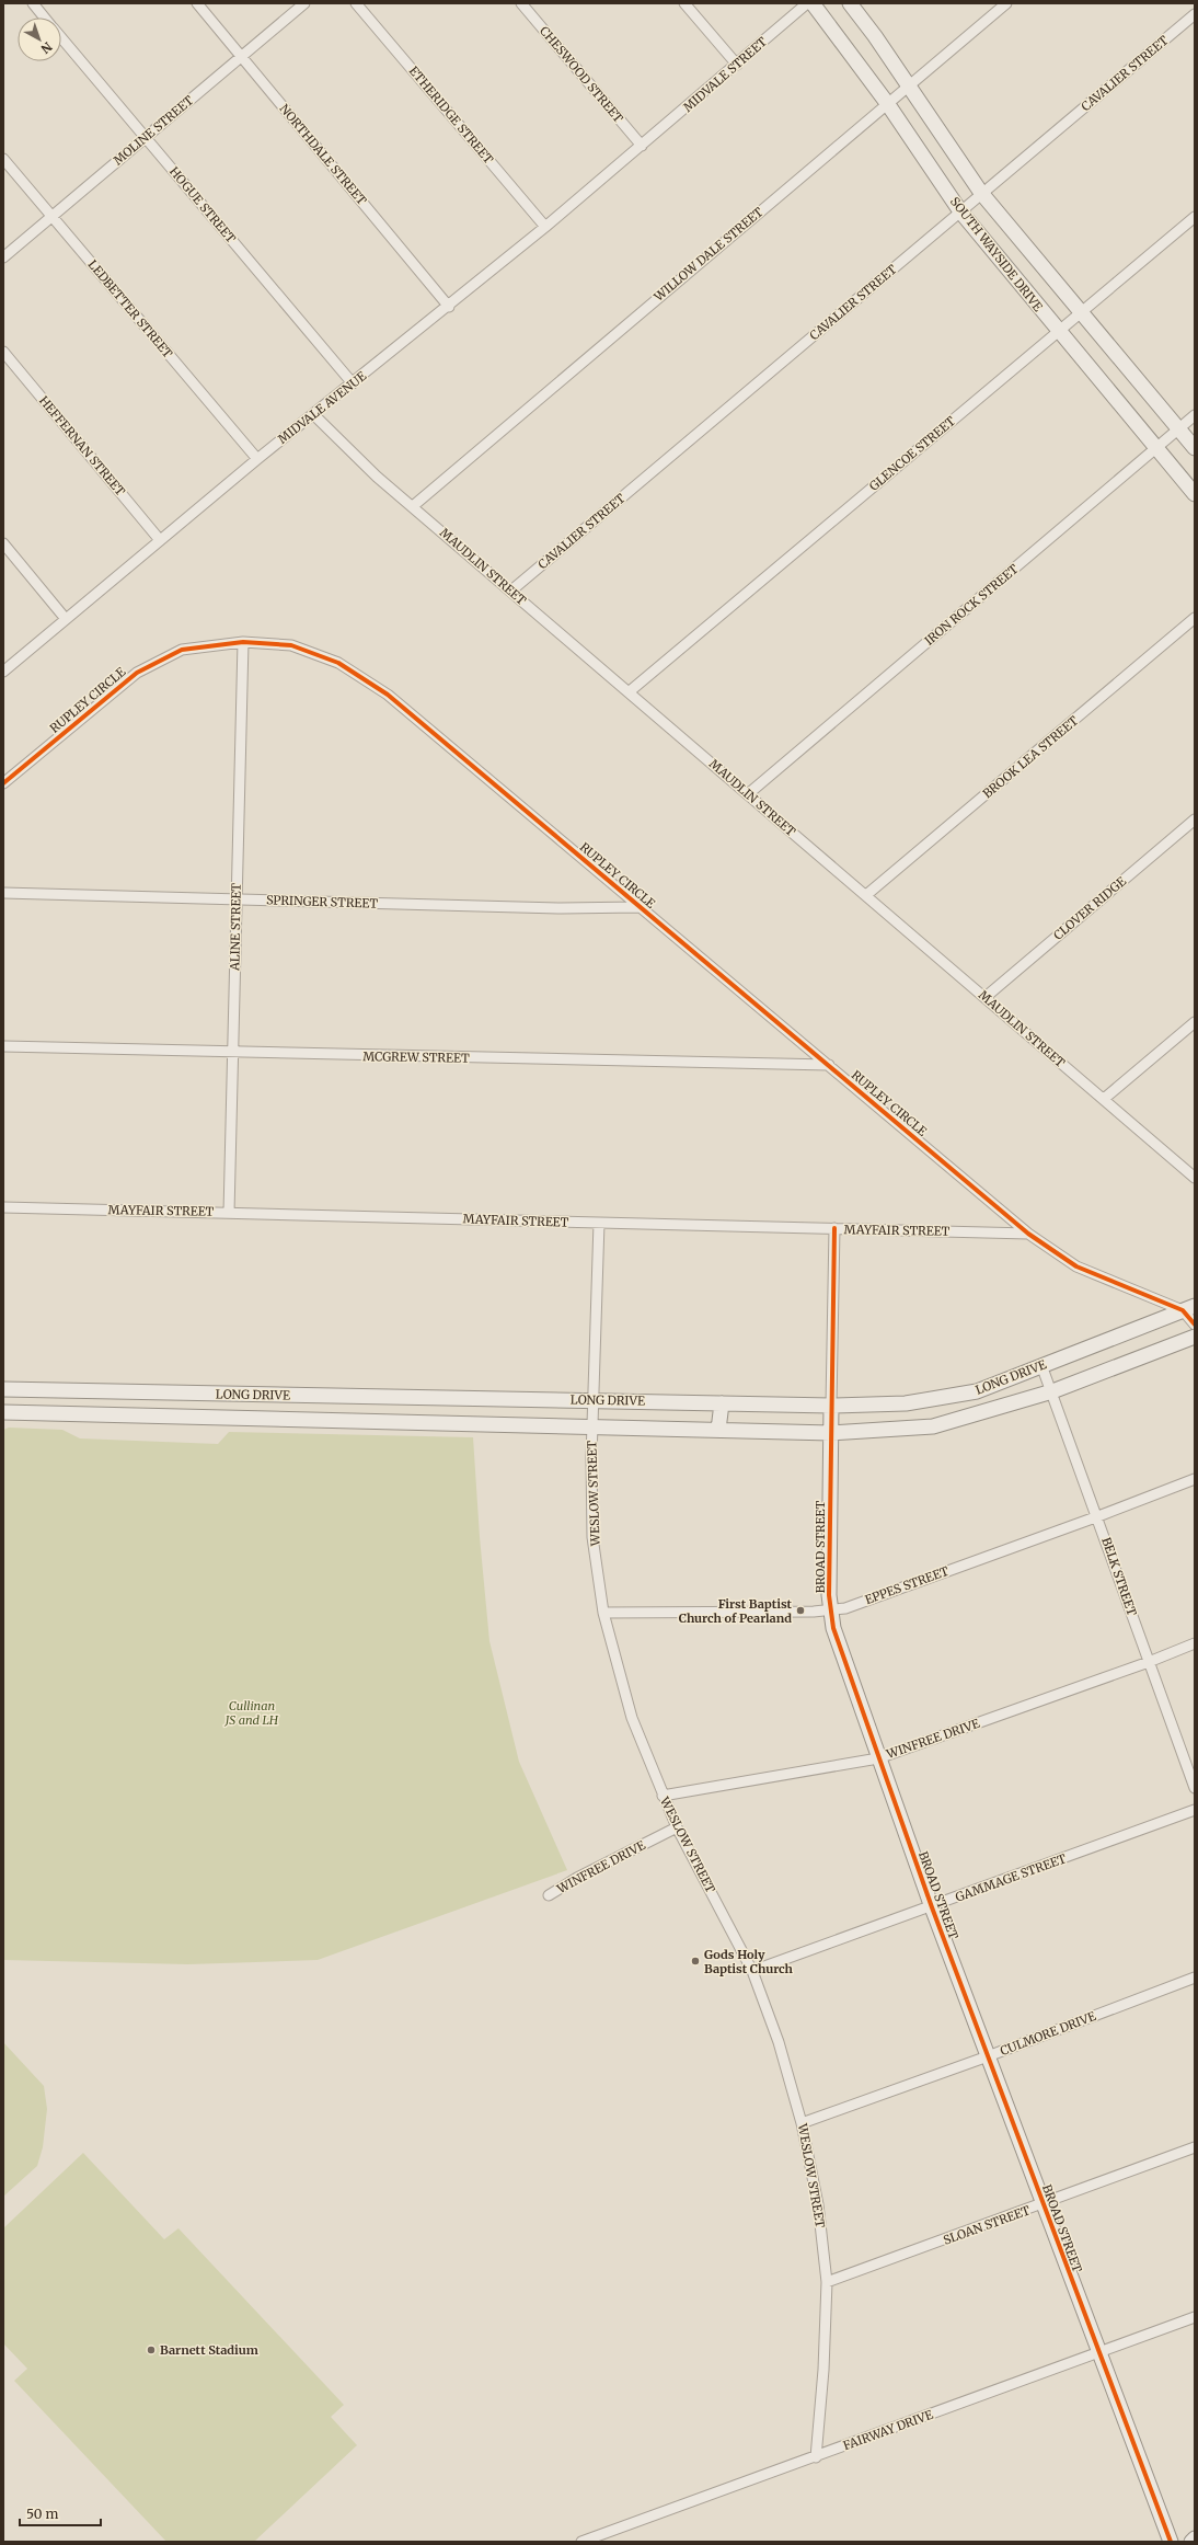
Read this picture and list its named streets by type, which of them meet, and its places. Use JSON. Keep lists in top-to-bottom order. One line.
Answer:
{"streets":{"main road":["SOUTH WAYSIDE DRIVE","LONG DRIVE","BROAD STREET"],"street":["CAVALIER STREET","CHESWOOD STREET","MIDVALE STREET","ETHERIDGE STREET","MOLINE STREET","NORTHDALE STREET","HOGUE STREET","WILLOW DALE STREET","LEDBETTER STREET","MIDVALE AVENUE","HEFFERNAN STREET","GLENCOE STREET","MAUDLIN STREET","IRON ROCK STREET","RUPLEY CIRCLE","BROOK LEA STREET","SPRINGER STREET","CLOVER RIDGE","ALINE STREET","MCGREW STREET","MAYFAIR STREET","WESLOW STREET","BELK STREET","EPPES STREET","WINFREE DRIVE","GAMMAGE STREET","CULMORE DRIVE","SLOAN STREET","FAIRWAY DRIVE"]},"crossings":[["CAVALIER STREET","SOUTH WAYSIDE DRIVE"],["CAVALIER STREET","MAUDLIN STREET"],["CHESWOOD STREET","MIDVALE STREET"],["CHESWOOD STREET","MIDVALE AVENUE"],["MIDVALE STREET","MIDVALE AVENUE"],["ETHERIDGE STREET","MIDVALE AVENUE"],["MOLINE STREET","NORTHDALE STREET"],["MOLINE STREET","HOGUE STREET"],["MOLINE STREET","LEDBETTER STREET"],["NORTHDALE STREET","MIDVALE AVENUE"],["HOGUE STREET","MIDVALE AVENUE"],["WILLOW DALE STREET","SOUTH WAYSIDE DRIVE"],["WILLOW DALE STREET","MAUDLIN STREET"],["SOUTH WAYSIDE DRIVE","GLENCOE STREET"],["SOUTH WAYSIDE DRIVE","IRON ROCK STREET"],["LEDBETTER STREET","MIDVALE AVENUE"],["MIDVALE AVENUE","HEFFERNAN STREET"],["MIDVALE AVENUE","MAUDLIN STREET"],["GLENCOE STREET","MAUDLIN STREET"],["MAUDLIN STREET","IRON ROCK STREET"],["MAUDLIN STREET","BROOK LEA STREET"],["MAUDLIN STREET","CLOVER RIDGE"],["RUPLEY CIRCLE","SPRINGER STREET"],["RUPLEY CIRCLE","ALINE STREET"],["RUPLEY CIRCLE","MCGREW STREET"],["RUPLEY CIRCLE","MAYFAIR STREET"],["RUPLEY CIRCLE","LONG DRIVE"],["SPRINGER STREET","ALINE STREET"],["ALINE STREET","MCGREW STREET"],["ALINE STREET","MAYFAIR STREET"],["MAYFAIR STREET","WESLOW STREET"],["MAYFAIR STREET","BROAD STREET"],["LONG DRIVE","WESLOW STREET"],["LONG DRIVE","BROAD STREET"],["LONG DRIVE","BELK STREET"],["WESLOW STREET","EPPES STREET"],["WESLOW STREET","WINFREE DRIVE"],["WESLOW STREET","GAMMAGE STREET"],["WESLOW STREET","CULMORE DRIVE"],["WESLOW STREET","SLOAN STREET"],["WESLOW STREET","FAIRWAY DRIVE"],["BROAD STREET","EPPES STREET"],["BROAD STREET","WINFREE DRIVE"],["BROAD STREET","GAMMAGE STREET"],["BROAD STREET","CULMORE DRIVE"],["BROAD STREET","SLOAN STREET"],["BROAD STREET","FAIRWAY DRIVE"],["BELK STREET","EPPES STREET"],["BELK STREET","WINFREE DRIVE"]],"parks":["Cullinan JS and LH"],"places":["First Baptist Church of Pearland","Gods Holy Baptist Church","Barnett Stadium"],"scale_bar":"50 m","north":"bottom right"}
